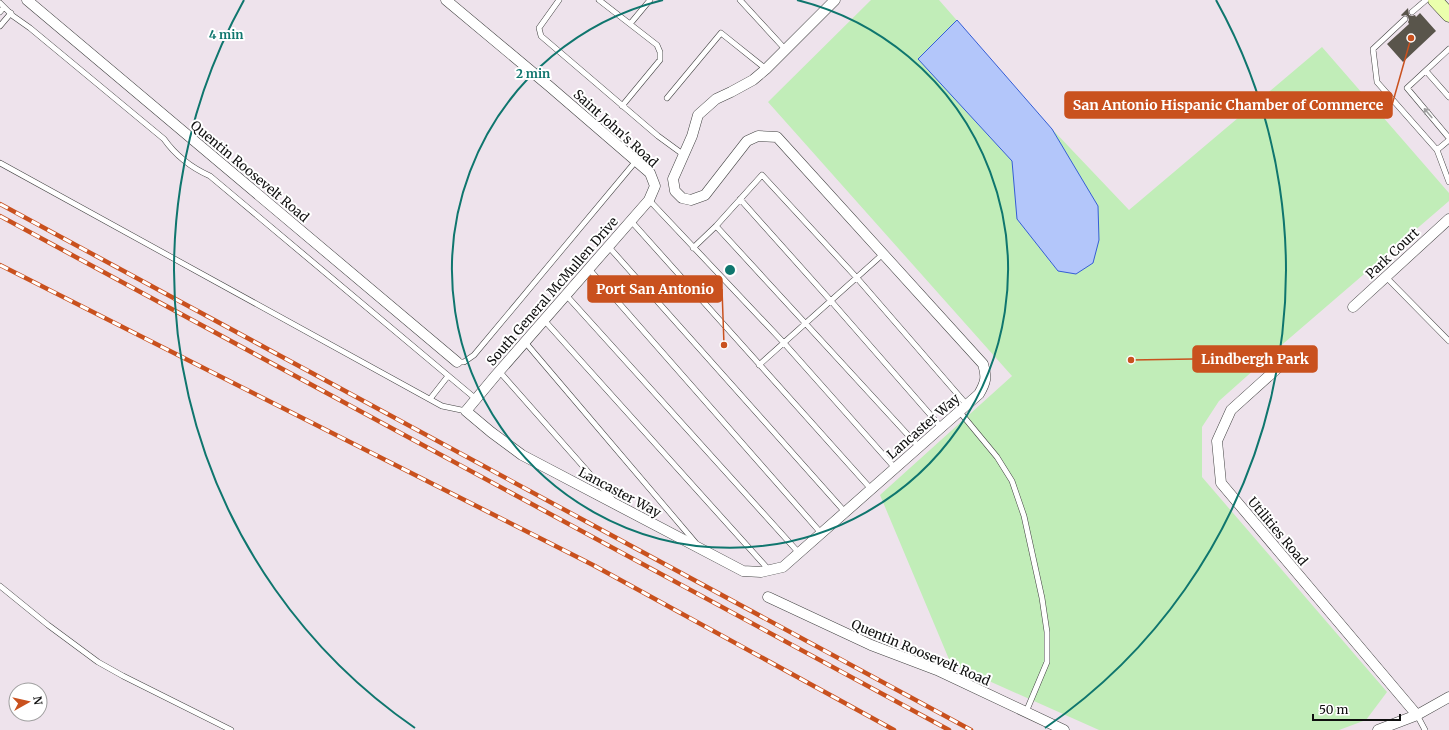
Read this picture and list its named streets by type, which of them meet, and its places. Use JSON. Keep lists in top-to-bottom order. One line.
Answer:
{"streets":{"street":["Saint John's Road","Quentin Roosevelt Road","Park Court","South General McMullen Drive","Lancaster Way","Utilities Road"]},"crossings":[["Saint John's Road","South General McMullen Drive"],["South General McMullen Drive","Lancaster Way"]],"places":["San Antonio Hispanic Chamber of Commerce","Port San Antonio","Lindbergh Park"],"scale_bar":"50 m","north":"right","rings":["4 min","2 min"]}
